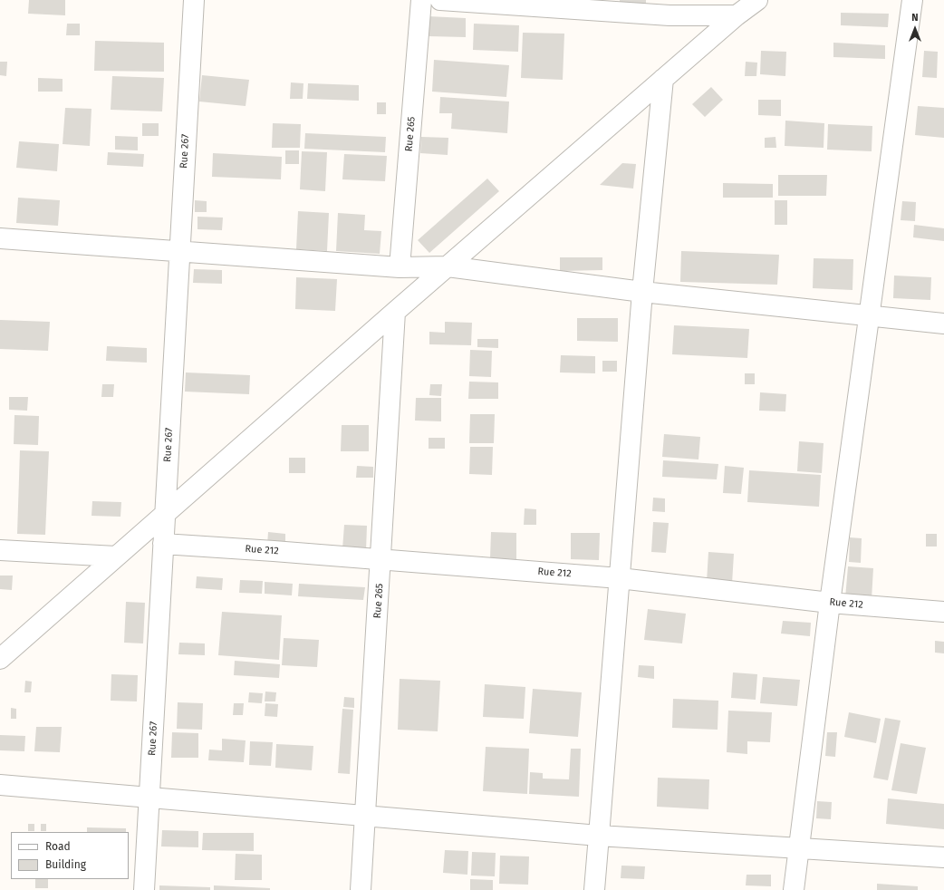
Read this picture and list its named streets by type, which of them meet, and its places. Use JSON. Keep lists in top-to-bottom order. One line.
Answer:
{"streets":{"street":["Rue 265","Rue 267","Rue 212"]},"crossings":[["Rue 265","Rue 212"],["Rue 267","Rue 212"]],"legend":["Road","Building"],"north":"top"}
